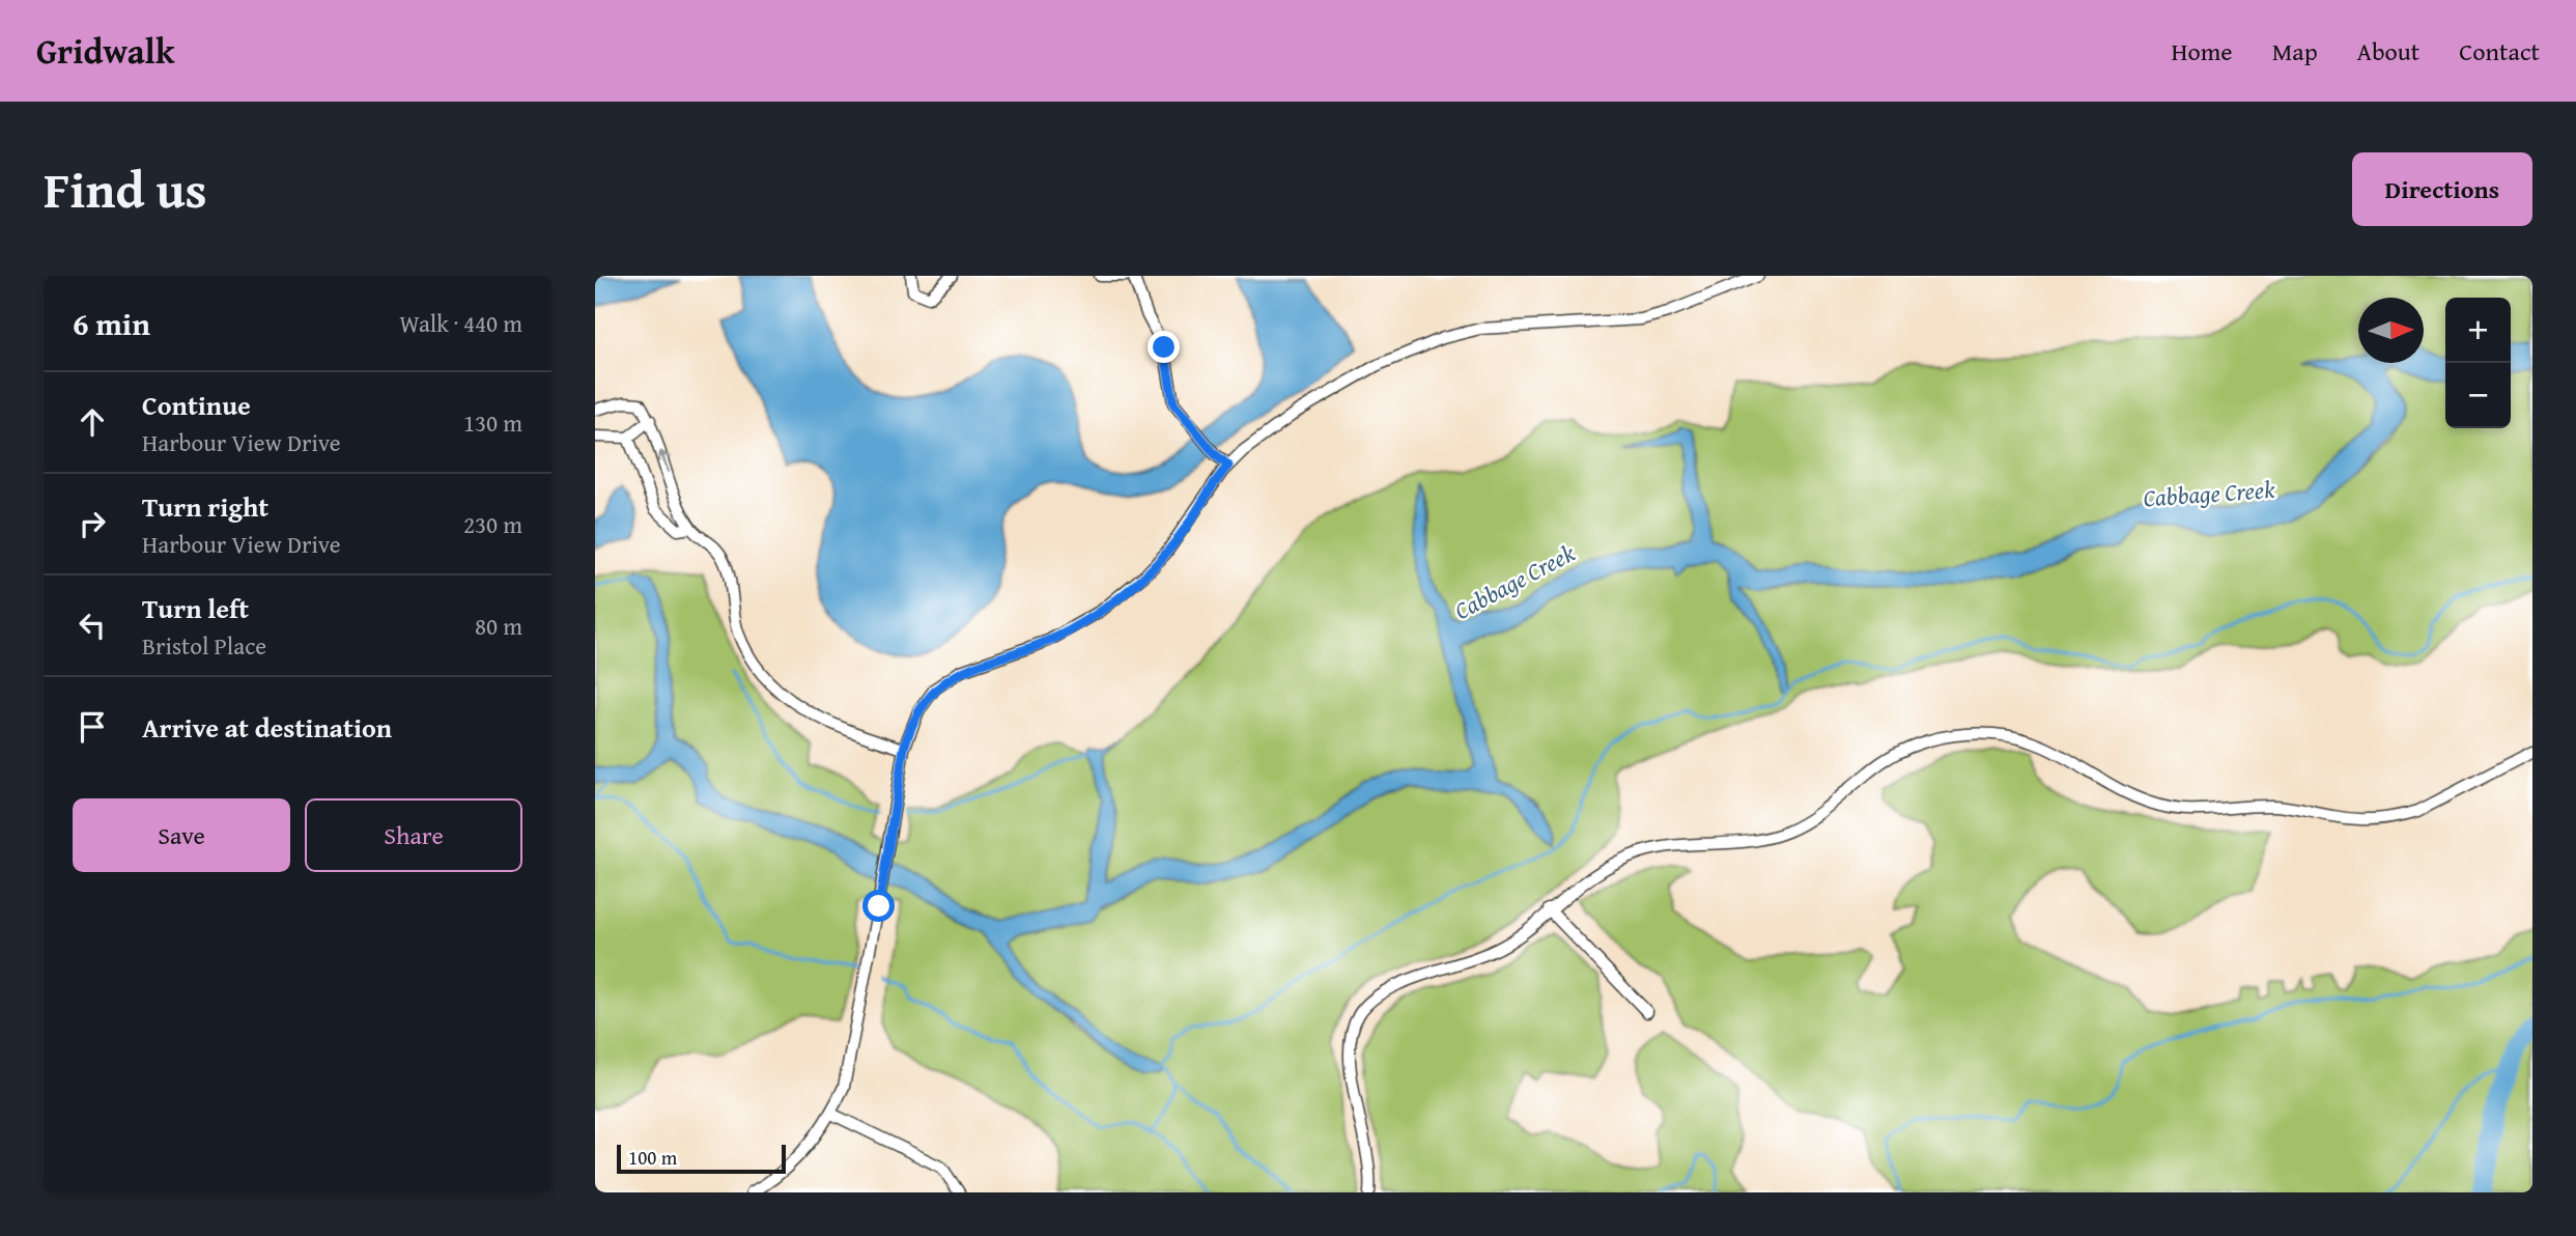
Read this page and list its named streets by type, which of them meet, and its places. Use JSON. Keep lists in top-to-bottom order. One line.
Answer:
{"water":["Cabbage Creek"],"scale_bar":"100 m","north":"right","page":{"header":"Gridwalk","nav":["Home","Map","About","Contact"],"title":"Find us","buttons":["Directions",["Save","Share"]],"heading":["6 min","Walk · 440 m"],"map_buttons":["+","−"],"list":[["Continue","Harbour View Drive","130 m"],["Turn right","Harbour View Drive","230 m"],["Turn left","Bristol Place","80 m"],"Arrive at destination"],"scale":"100 m"}}
